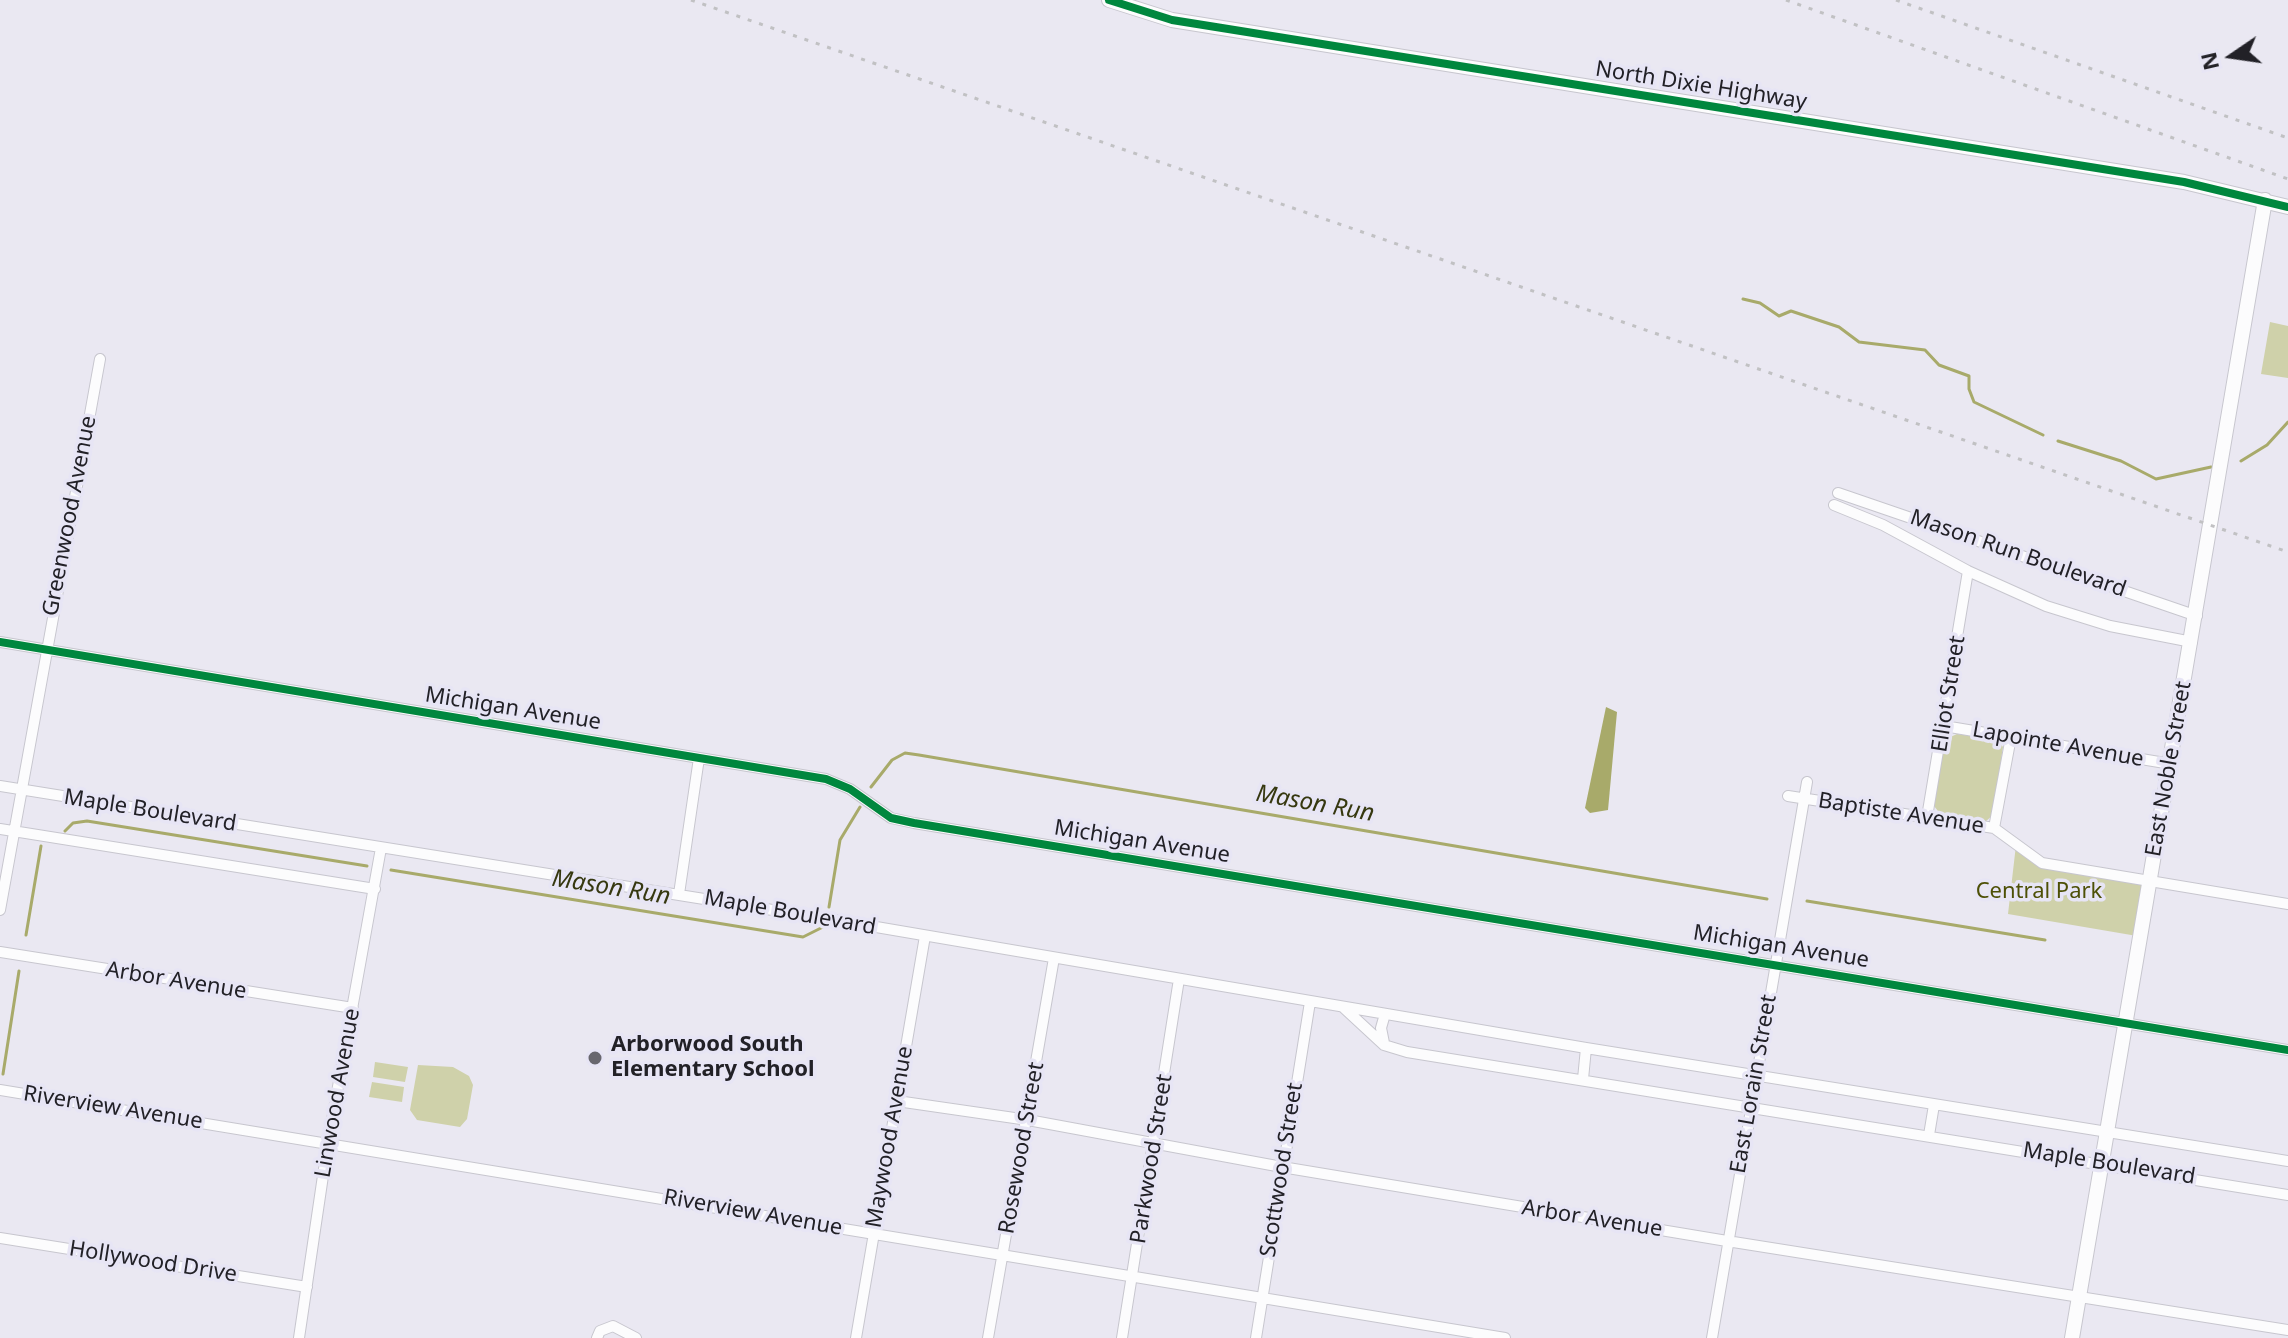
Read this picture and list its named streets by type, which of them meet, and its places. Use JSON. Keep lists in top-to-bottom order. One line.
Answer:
{"streets":{"main road":["North Dixie Highway","East Noble Street"],"street":["Greenwood Avenue","Mason Run Boulevard","Elliot Street","Michigan Avenue","Lapointe Avenue","Maple Boulevard","Baptiste Avenue","Arbor Avenue","East Lorain Street","Linwood Avenue","Riverview Avenue","Maywood Avenue","Rosewood Street","Parkwood Street","Scottwood Street","Hollywood Drive"]},"crossings":[["North Dixie Highway","East Noble Street"],["Greenwood Avenue","Michigan Avenue"],["Greenwood Avenue","Maple Boulevard"],["Mason Run Boulevard","Elliot Street"],["Mason Run Boulevard","East Noble Street"],["Elliot Street","Lapointe Avenue"],["Elliot Street","Baptiste Avenue"],["Michigan Avenue","East Noble Street"],["Michigan Avenue","East Lorain Street"],["Lapointe Avenue","East Noble Street"],["East Noble Street","Maple Boulevard"],["East Noble Street","Baptiste Avenue"],["East Noble Street","Arbor Avenue"],["Maple Boulevard","East Lorain Street"],["Maple Boulevard","Linwood Avenue"],["Maple Boulevard","Maywood Avenue"],["Maple Boulevard","Rosewood Street"],["Maple Boulevard","Parkwood Street"],["Maple Boulevard","Scottwood Street"],["Baptiste Avenue","East Lorain Street"],["Arbor Avenue","East Lorain Street"],["Arbor Avenue","Linwood Avenue"],["Arbor Avenue","Maywood Avenue"],["Arbor Avenue","Rosewood Street"],["Arbor Avenue","Parkwood Street"],["Arbor Avenue","Scottwood Street"],["Linwood Avenue","Riverview Avenue"],["Linwood Avenue","Hollywood Drive"],["Riverview Avenue","Maywood Avenue"],["Riverview Avenue","Rosewood Street"],["Riverview Avenue","Parkwood Street"],["Riverview Avenue","Scottwood Street"]],"water":["Mason Run"],"parks":["Central Park"],"places":["Arborwood South Elementary School"],"north":"left"}
